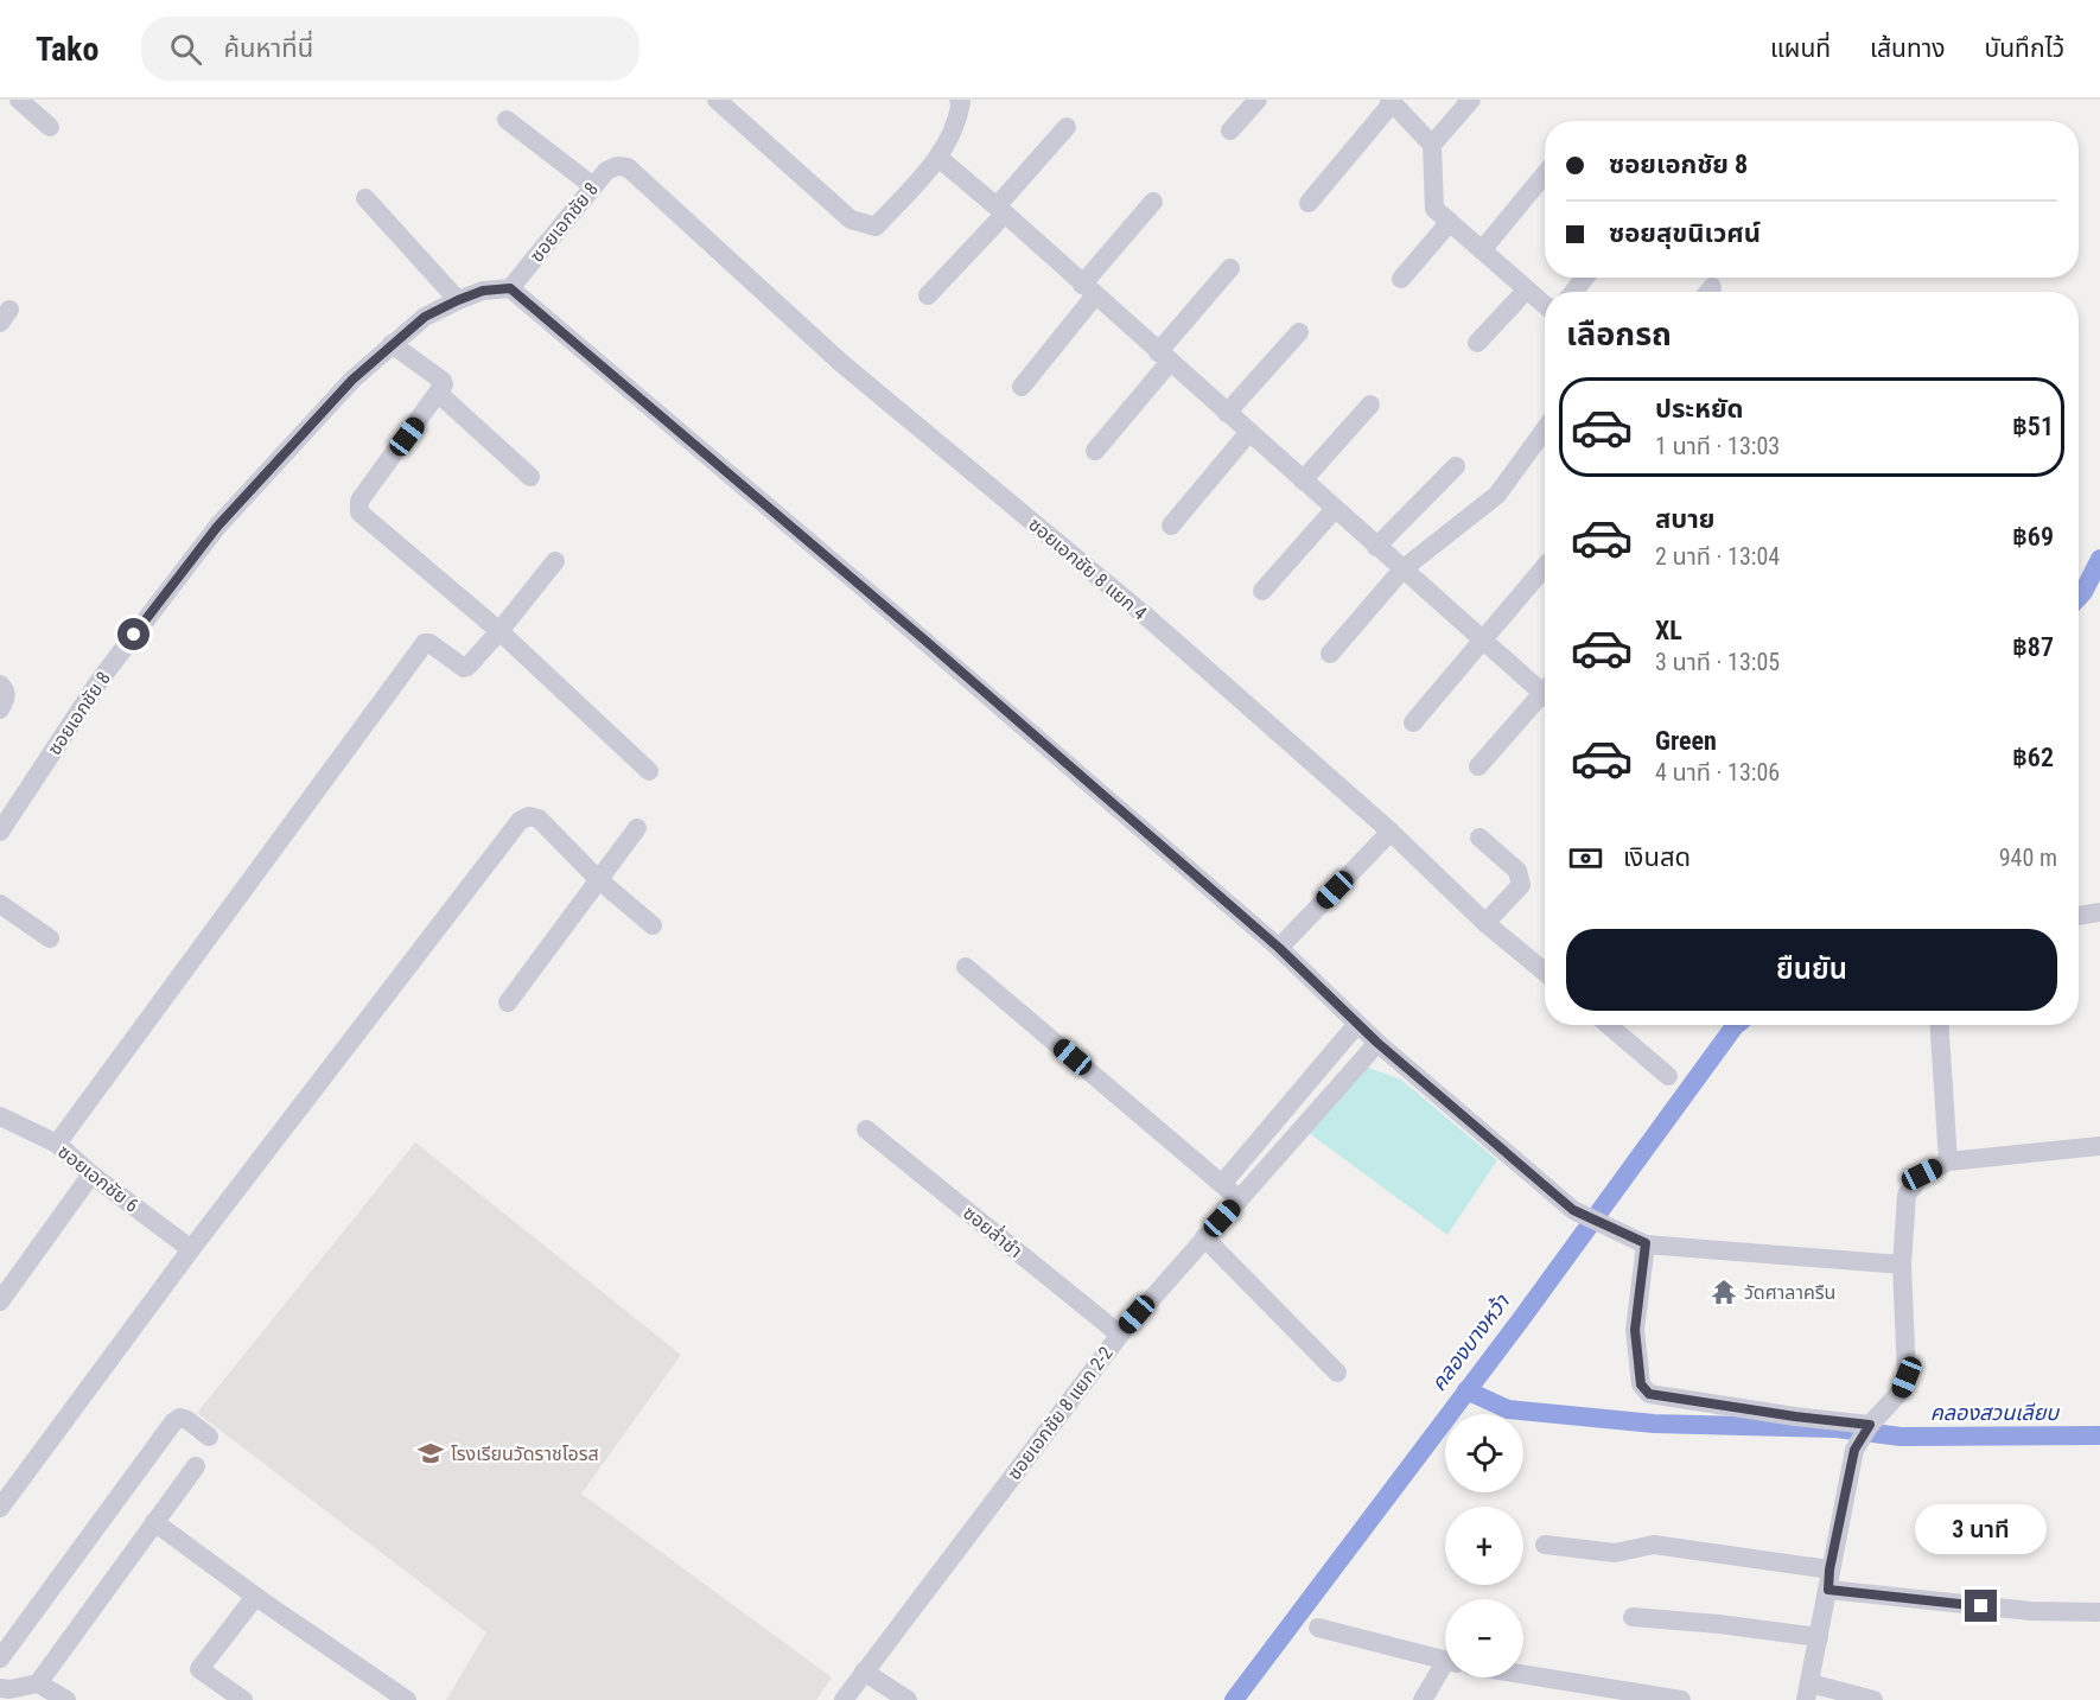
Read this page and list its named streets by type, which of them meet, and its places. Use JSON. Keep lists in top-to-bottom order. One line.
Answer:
{"streets":{"street":["ซอยเอกชัย 8","ซอยเอกชัย 8 แยก 4","ซอยเอกชัย 6","ซอยล่ำชำ","ซอยเอกชัย 8 แยก 2-2"]},"crossings":[["ซอยเอกชัย 8","ซอยเอกชัย 8 แยก 4"],["ซอยล่ำชำ","ซอยเอกชัย 8 แยก 2-2"]],"water":["คลองบางหว้า","คลองสวนเลียบ"],"places":{"temple":["วัดศาลาครืน"],"school or university":["โรงเรียนวัดราชโอรส"]},"page":{"header":"Tako","search":"ค้นหาที่นี่","nav":["แผนที่","เส้นทาง","บันทึกไว้"],"banner":["ซอยเอกชัย 8","ซอยสุขนิเวศน์"],"heading":"เลือกรถ","list":[{"name":"ประหยัด","note":"1 นาที · 13:03","value":"฿51"},{"name":"สบาย","note":"2 นาที · 13:04","value":"฿69"},{"name":"XL","note":"3 นาที · 13:05","value":"฿87"},{"name":"Green","note":"4 นาที · 13:06","value":"฿62"}],"pay":["เงินสด","940 m"],"buttons":"ยืนยัน","map_buttons":["+","−"],"bubble":"3 นาที"}}
